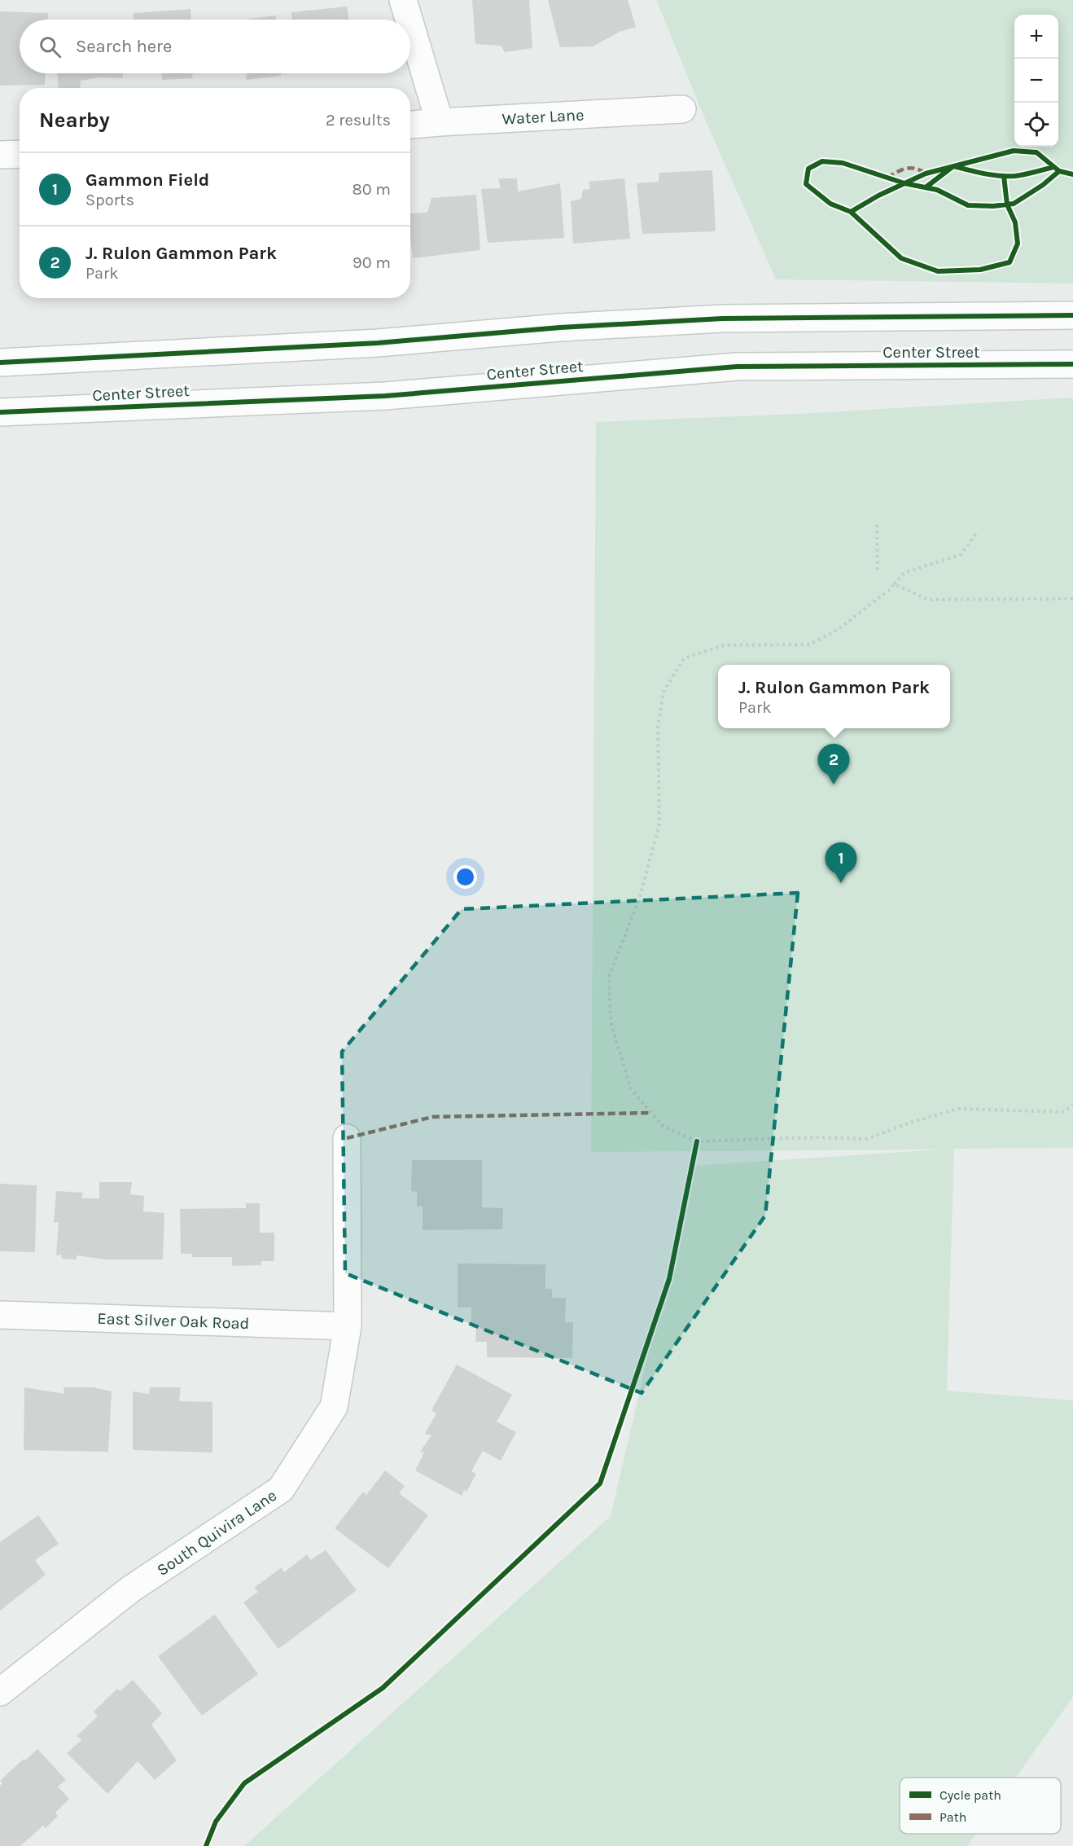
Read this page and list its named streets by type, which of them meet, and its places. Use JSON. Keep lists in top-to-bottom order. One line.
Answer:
{"streets":{"main road":["Water Lane","Center Street","East Silver Oak Road","South Quivira Lane"]},"crossings":[["East Silver Oak Road","South Quivira Lane"]],"legend":["Cycle path","Path"],"page":{"map_buttons":["+","−"],"search":"Search here","heading":["Nearby","2 results"],"list":[{"mark":"1","name":"Gammon Field","note":"Sports","value":"80 m"},{"mark":"2","name":"J. Rulon Gammon Park","note":"Park","value":"90 m"}],"popup":["J. Rulon Gammon Park","Park"],"pins":["2","1"]}}
